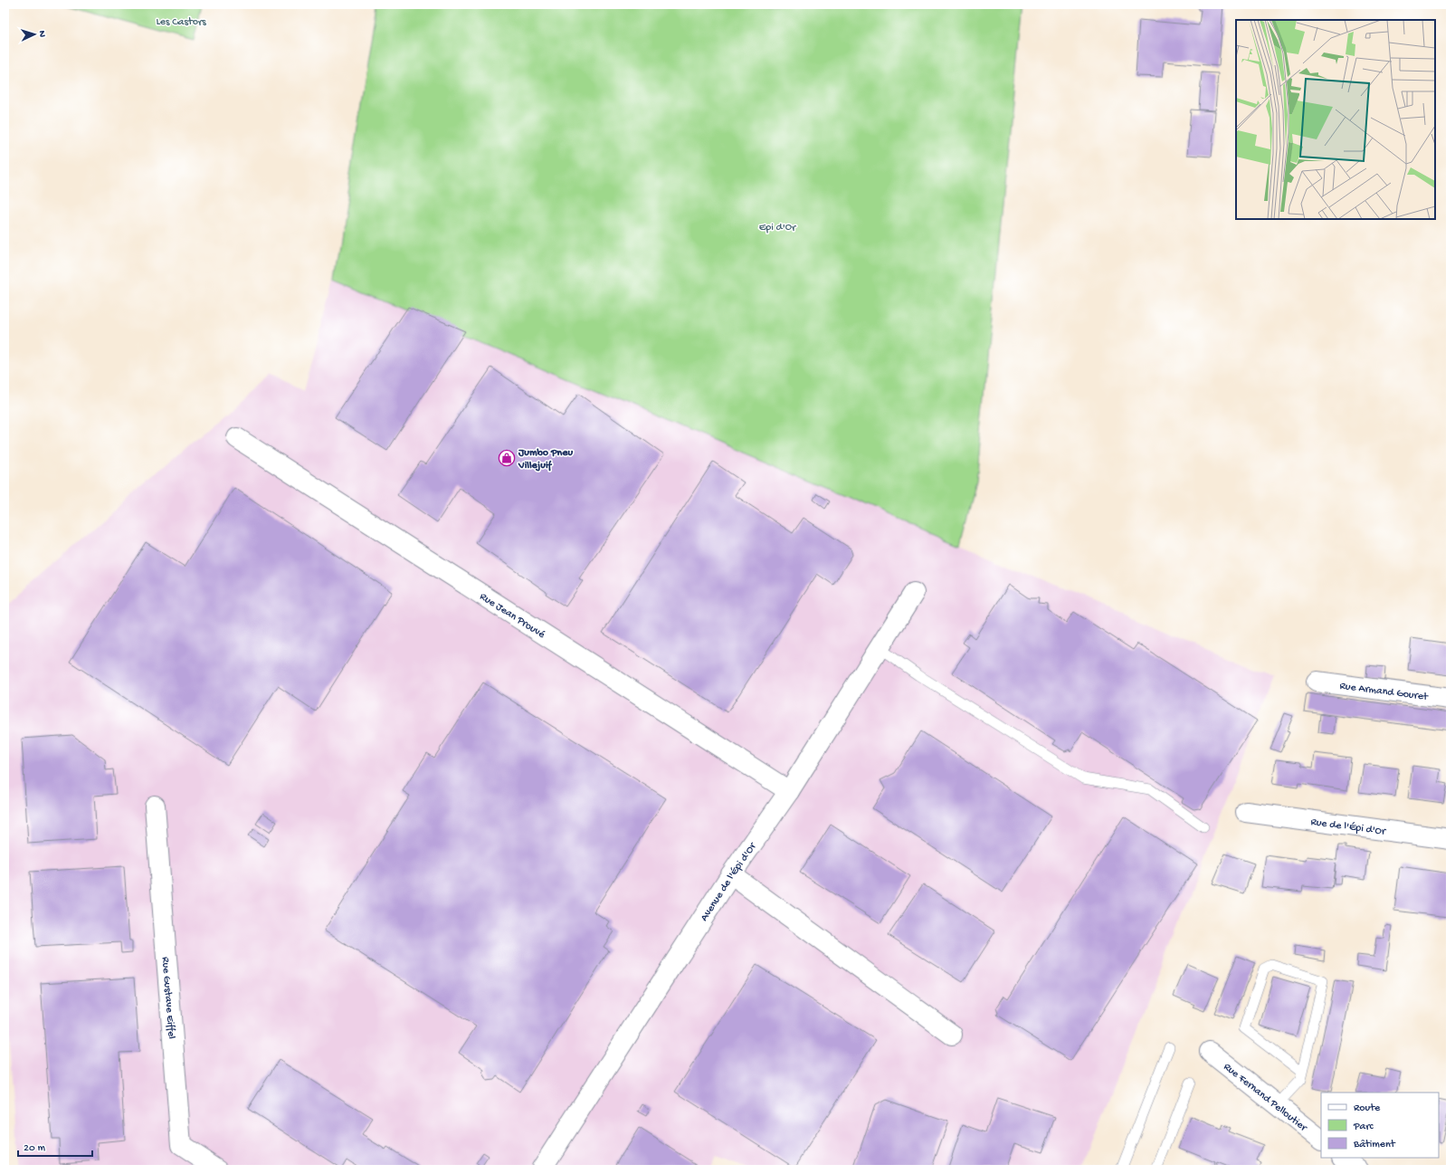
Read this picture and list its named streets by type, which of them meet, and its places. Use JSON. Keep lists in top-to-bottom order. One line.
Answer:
{"streets":{"street":["Rue Jean Prouvé","Rue Armand Gouret","Rue de l'Épi d'Or","Avenue de l'Épi d'Or","Rue Gustave Eiffel","Rue Fernand Pelloutier"]},"crossings":[["Rue Jean Prouvé","Avenue de l'Épi d'Or"]],"parks":["Les Castors","Epi d'Or"],"places":{"shop":["Jumbo Pneu Villejuif"]},"legend":["Route","Parc","Bâtiment"],"scale_bar":"20 m","north":"right"}
